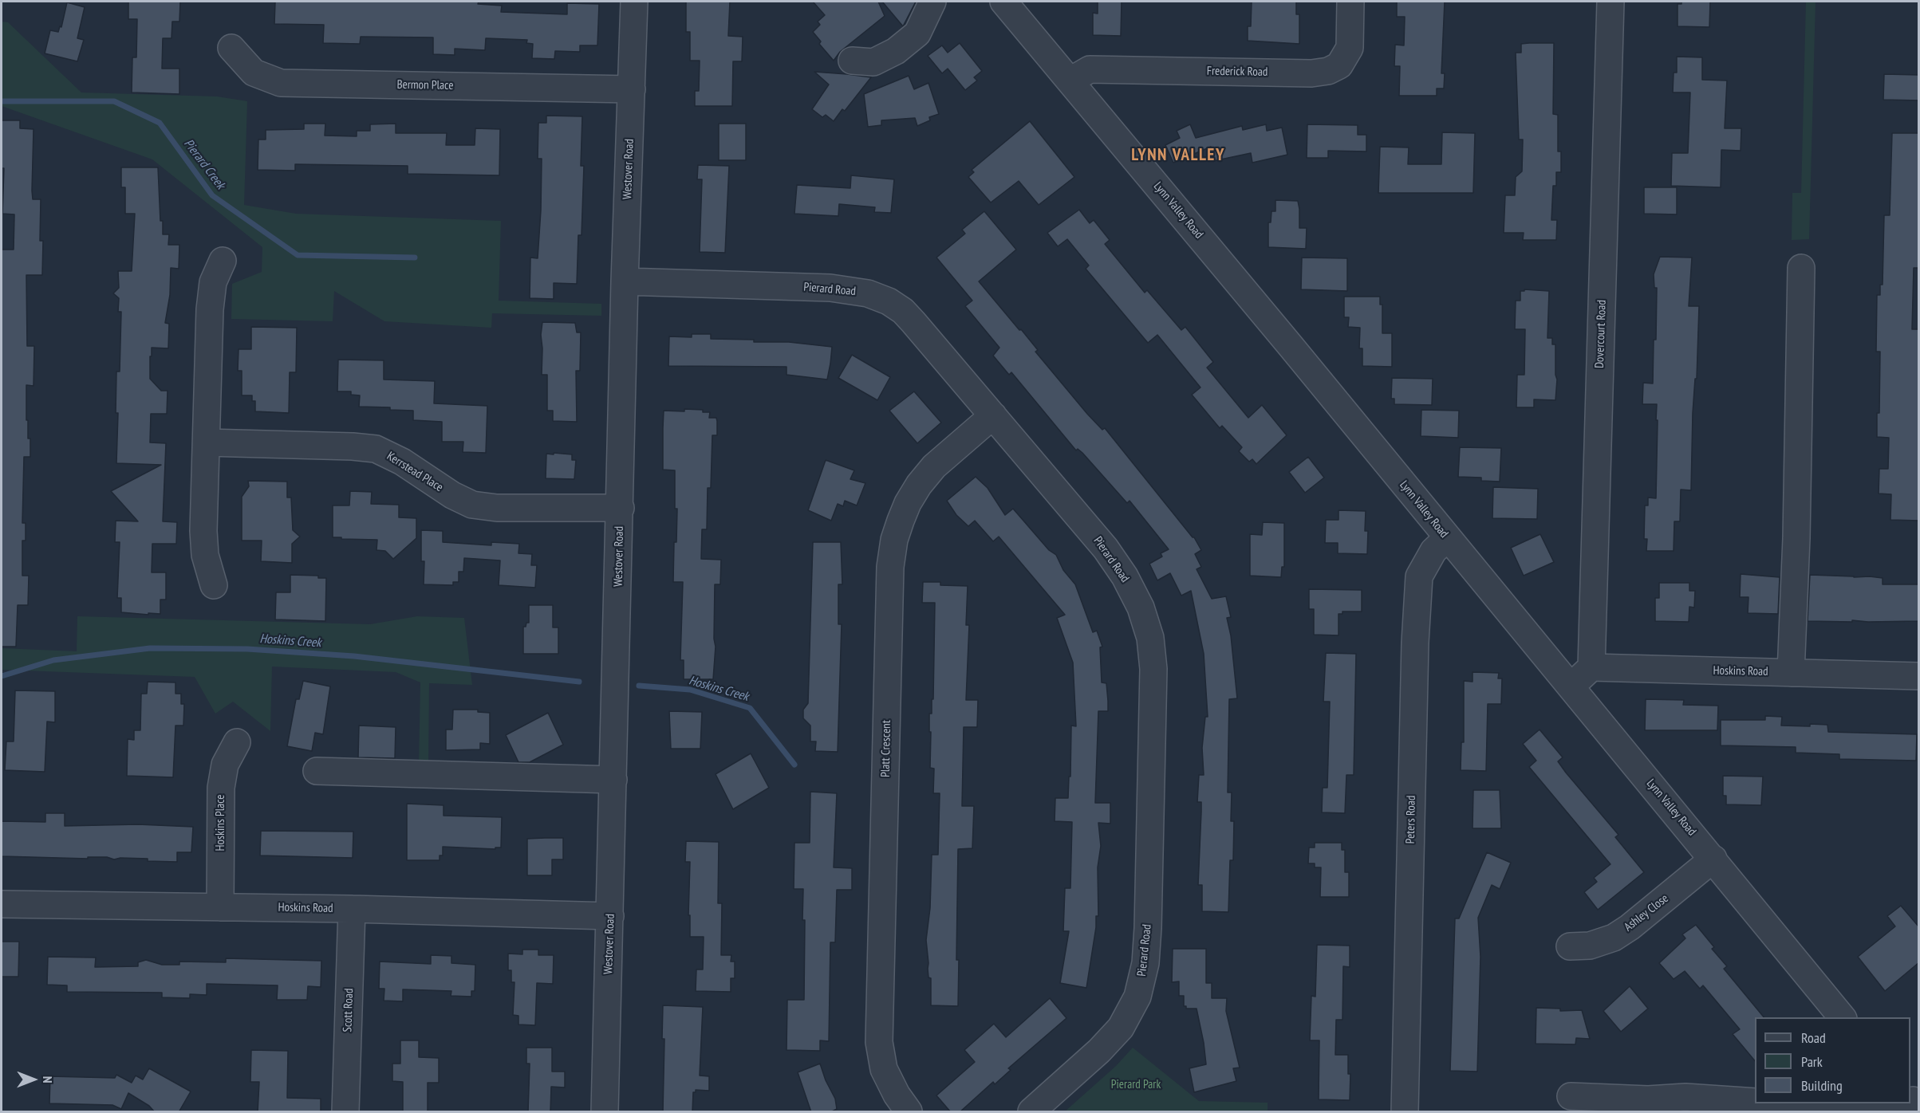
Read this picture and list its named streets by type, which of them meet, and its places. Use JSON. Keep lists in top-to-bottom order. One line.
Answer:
{"streets":{"street":["Frederick Road","Bermon Place","Westover Road","Lynn Valley Road","Pierard Road","Dovercourt Road","Kerrstead Place","Hoskins Road","Platt Crescent","Peters Road","Hoskins Place","Ashley Close","Scott Road"]},"crossings":[["Frederick Road","Lynn Valley Road"],["Bermon Place","Westover Road"],["Westover Road","Pierard Road"],["Westover Road","Kerrstead Place"],["Westover Road","Hoskins Road"],["Lynn Valley Road","Peters Road"],["Lynn Valley Road","Ashley Close"],["Pierard Road","Platt Crescent"],["Dovercourt Road","Hoskins Road"],["Hoskins Road","Hoskins Place"],["Hoskins Road","Scott Road"]],"districts":["LYNN VALLEY"],"water":["Pierard Creek","Hoskins Creek"],"parks":["Pierard Park"],"legend":["Road","Park","Building"],"north":"right"}
